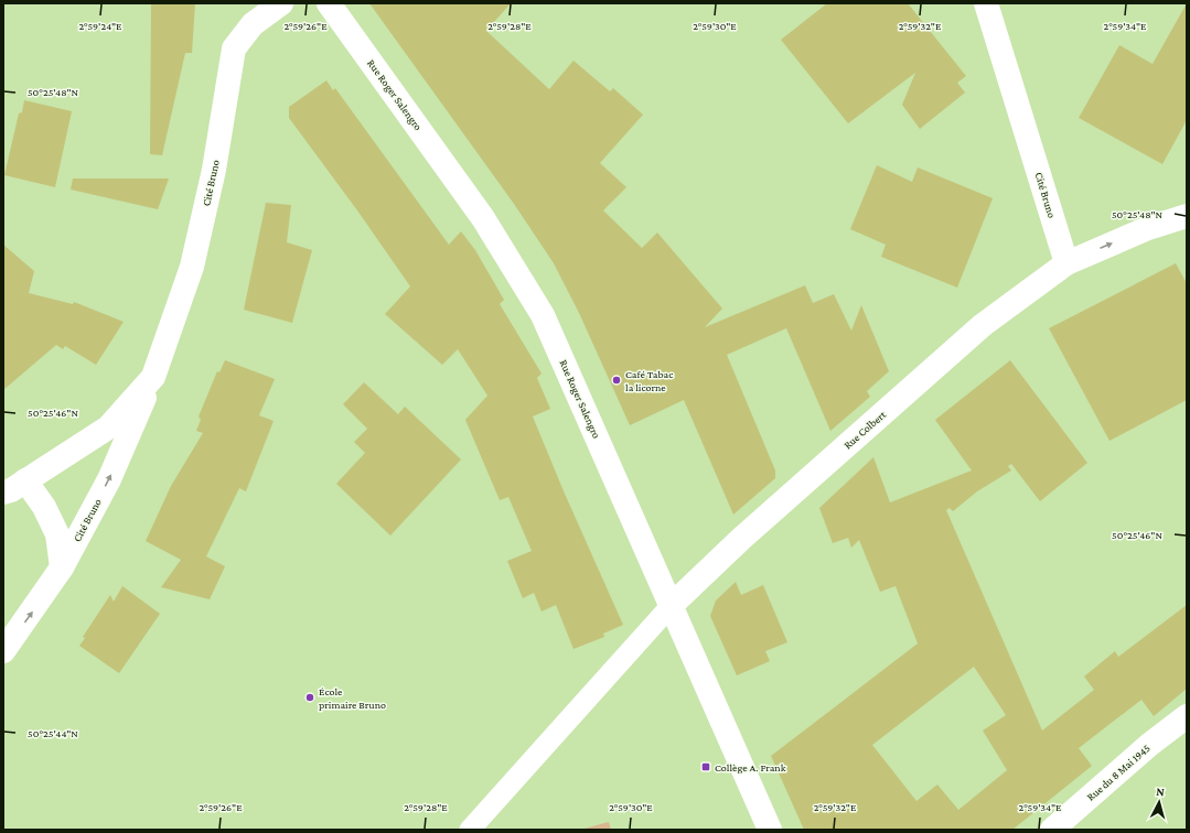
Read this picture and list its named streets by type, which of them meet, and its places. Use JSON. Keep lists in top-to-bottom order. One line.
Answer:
{"streets":{"street":["Rue Roger Salengro","Cité Bruno","Rue Colbert","Rue du 8 Mai 1945"]},"crossings":[["Rue Roger Salengro","Rue Colbert"],["Cité Bruno","Rue Colbert"]],"places":{"other":["Café Tabac la licorne","École primaire Bruno"],"transit":["Collège A. Frank"]},"north":"top","coordinates":["2°59'24\"E","2°59'26\"E","2°59'28\"E","2°59'30\"E","2°59'32\"E","2°59'34\"E","50°25'48\"N","50°25'46\"N","50°25'44\"N"]}
